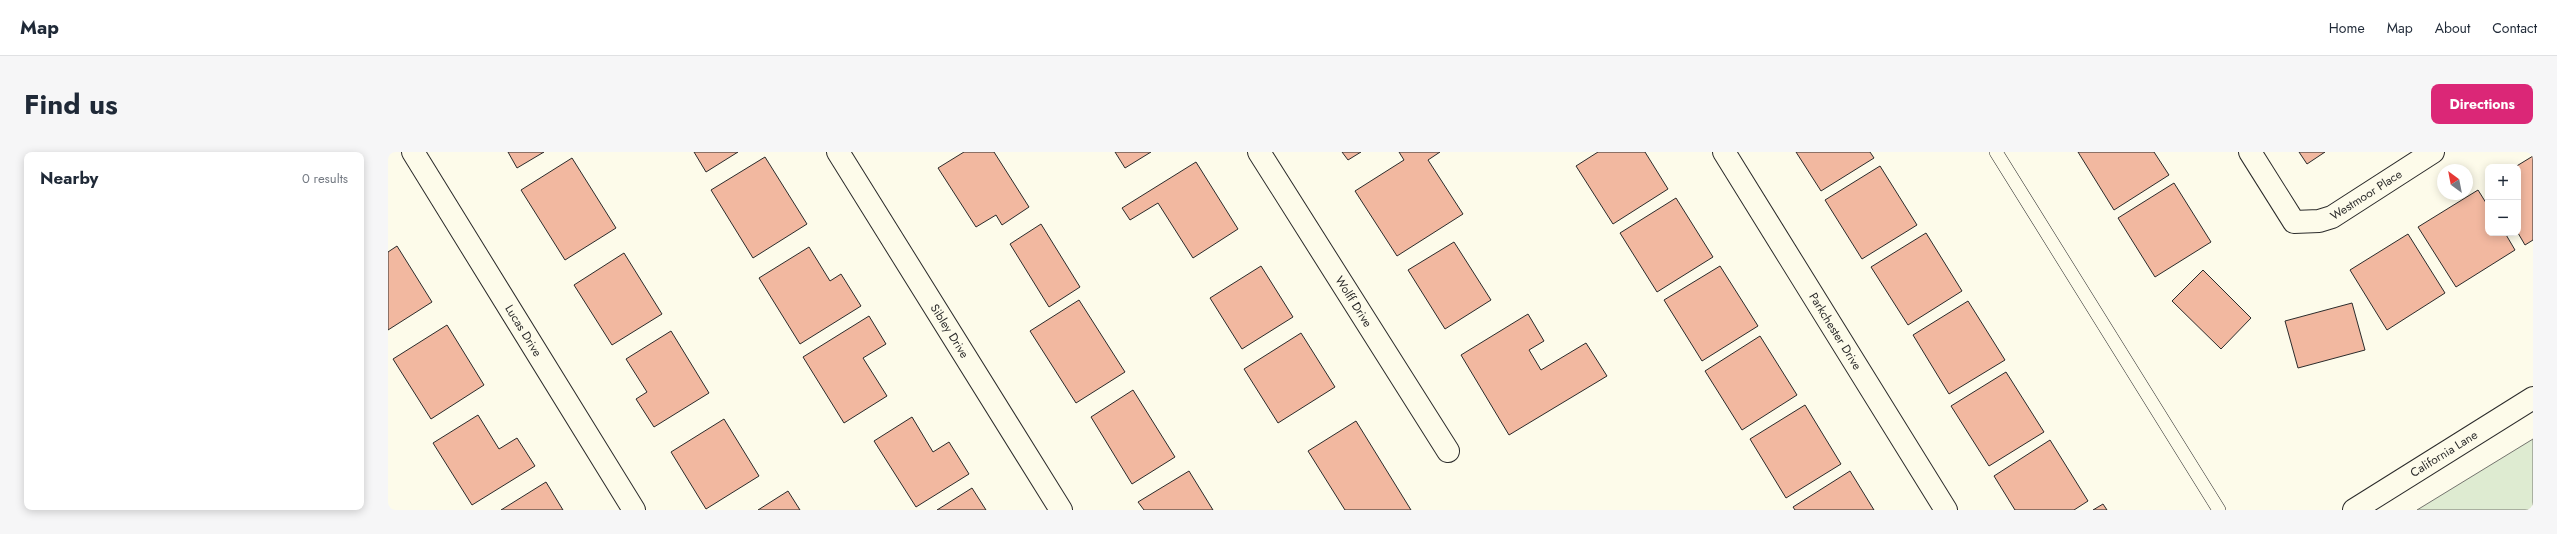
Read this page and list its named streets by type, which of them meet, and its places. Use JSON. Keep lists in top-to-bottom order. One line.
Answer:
{"streets":{"street":["Westmoor Place","Wolff Drive","Lucas Drive","Sibley Drive","Parkchester Drive","California Lane"]},"north":"top left","page":{"header":"Map","nav":["Home","Map","About","Contact"],"title":"Find us","buttons":"Directions","heading":["Nearby","0 results"],"map_buttons":["+","−"]}}
